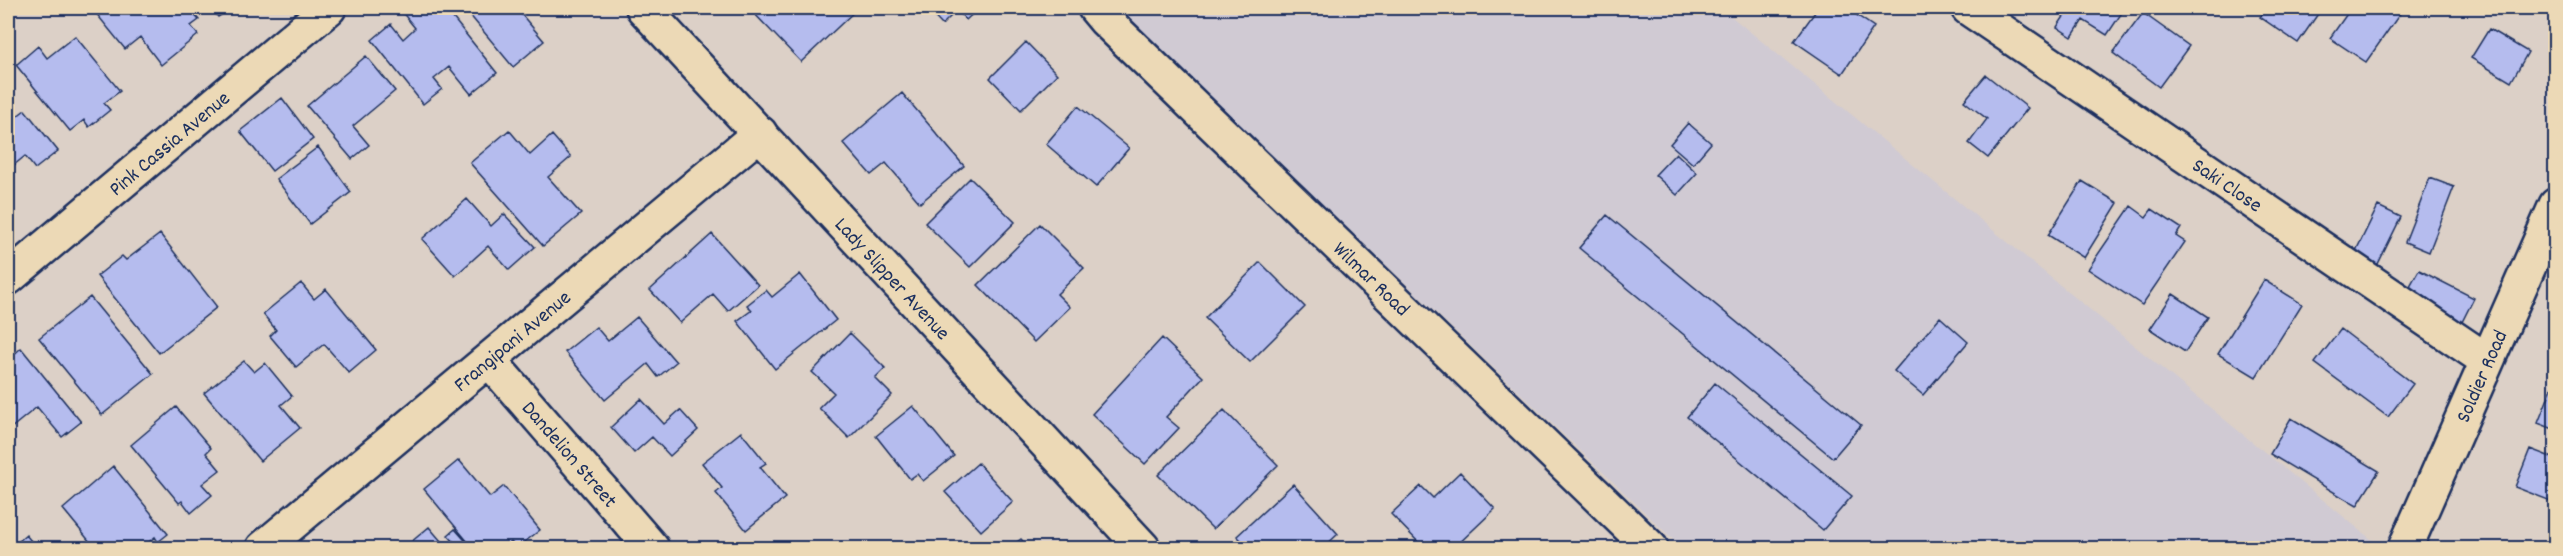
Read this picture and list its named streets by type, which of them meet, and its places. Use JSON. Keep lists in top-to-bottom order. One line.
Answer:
{"streets":{"street":["Pink Cassia Avenue","Saki Close","Lady Slipper Avenue","Wilmar Road","Frangipani Avenue","Soldier Road","Dandelion Street"]},"crossings":[["Saki Close","Soldier Road"],["Lady Slipper Avenue","Frangipani Avenue"],["Frangipani Avenue","Dandelion Street"]]}
